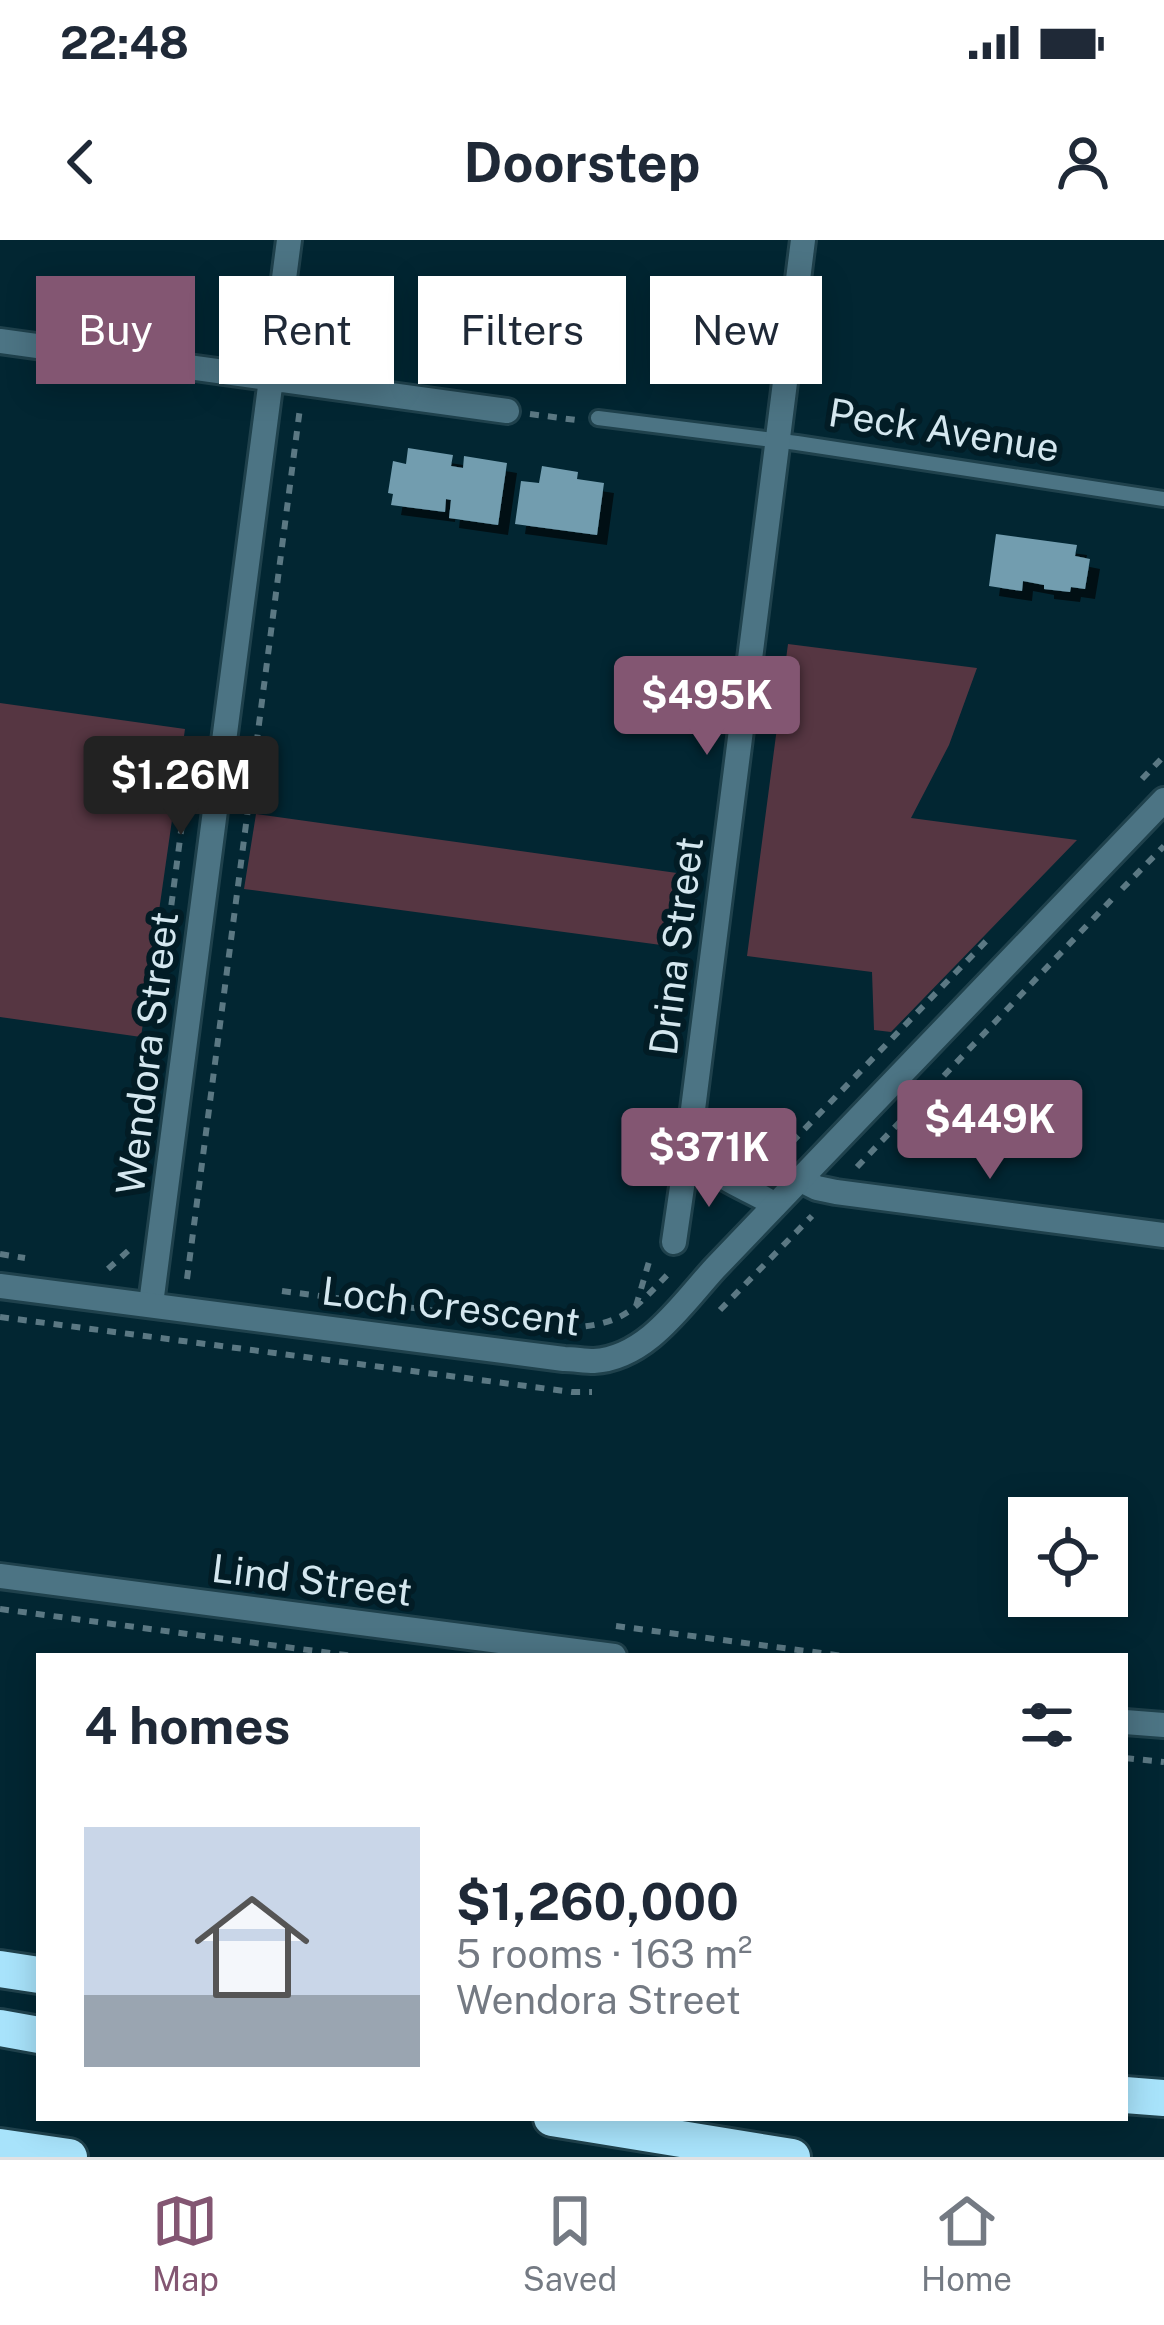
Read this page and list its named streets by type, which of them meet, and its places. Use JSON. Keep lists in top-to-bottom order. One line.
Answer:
{"streets":{"street":["Drina Street","Wendora Street","Loch Crescent","Lind Street"],"lane":["Peck Avenue"]},"crossings":[["Peck Avenue","Drina Street"],["Wendora Street","Loch Crescent"]],"page":{"status":"22:48","header":"Doorstep","chip":["Buy","Rent","Filters","New"],"price":["$495K","$1.26M","$449K","$371K"],"heading":"4 homes","list":[{"name":"$1,260,000","note":"5 rooms · 163 m² · Wendora Street"}],"tabs":["Map","Saved","Home"]}}
